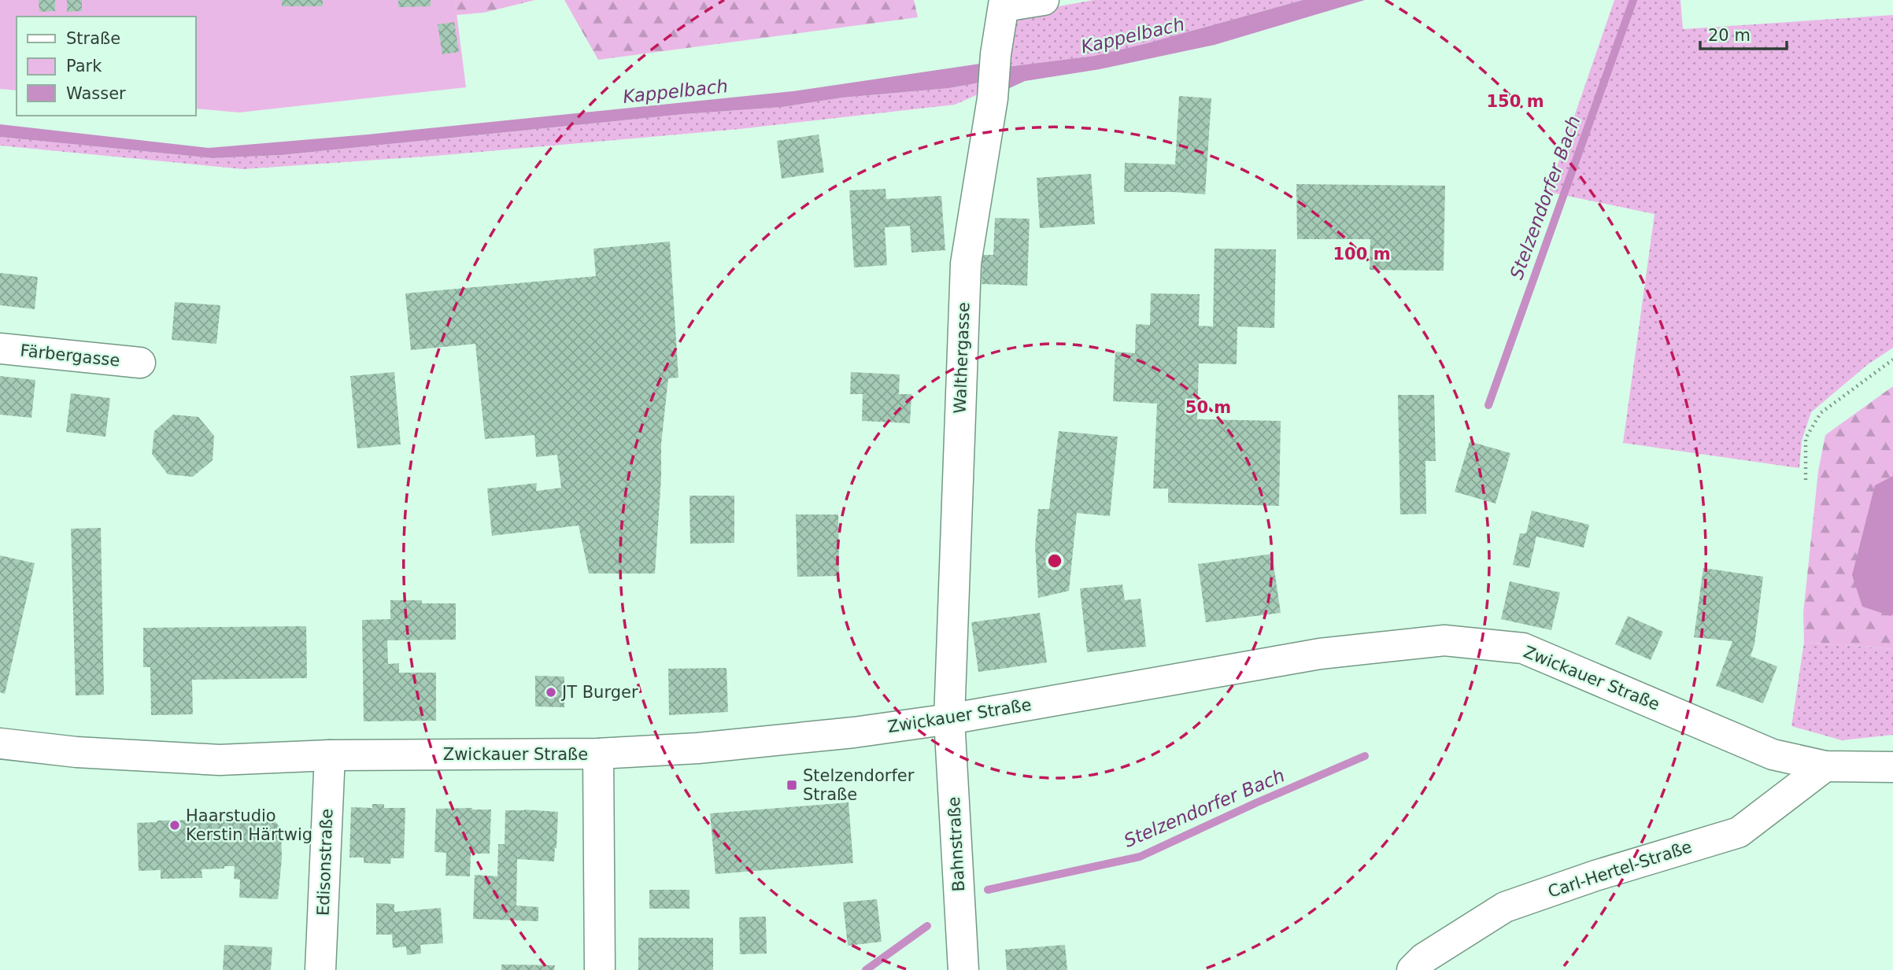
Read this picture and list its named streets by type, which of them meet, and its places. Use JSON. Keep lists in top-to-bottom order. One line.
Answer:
{"streets":{"street":["Färbergasse","Walthergasse","Zwickauer Straße","Bahnstraße","Edisonstraße","Carl-Hertel-Straße"]},"crossings":[["Walthergasse","Zwickauer Straße"],["Walthergasse","Bahnstraße"],["Zwickauer Straße","Bahnstraße"],["Zwickauer Straße","Edisonstraße"],["Zwickauer Straße","Carl-Hertel-Straße"]],"water":["Kappelbach","Stelzendorfer Bach"],"places":{"other":["JT Burger","Haarstudio Kerstin Härtwig"],"transit":["Stelzendorfer Straße"]},"legend":["Straße","Park","Wasser"],"scale_bar":"20 m","rings":["150 m","100 m","50 m"]}
